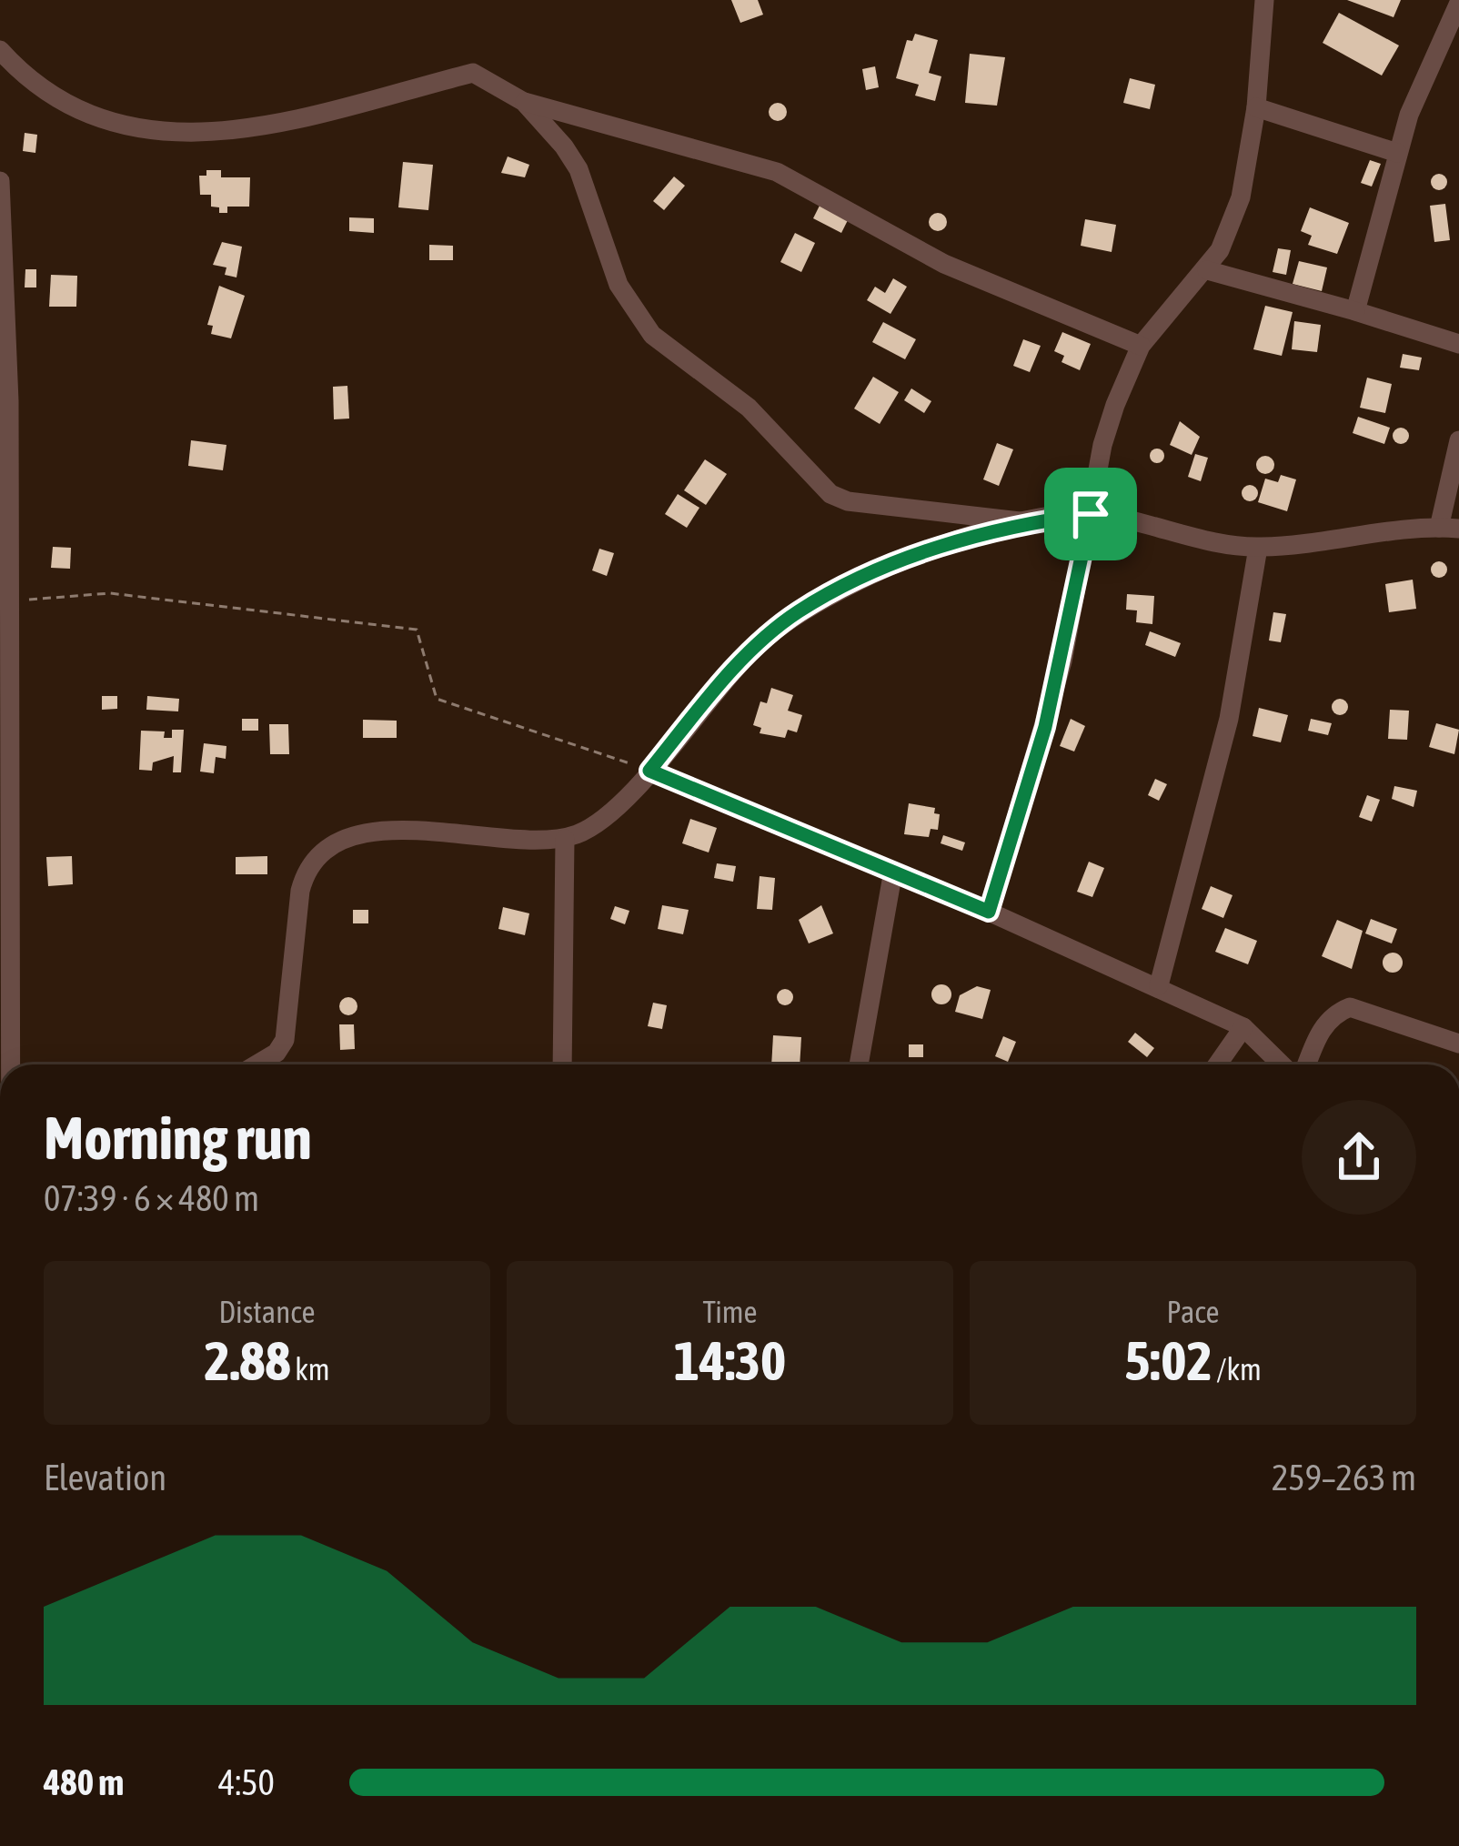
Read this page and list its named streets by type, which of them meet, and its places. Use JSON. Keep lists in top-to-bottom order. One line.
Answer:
{"page":{"heading":["Morning run","07:39 · 6 × 480 m"],"stats":[["Distance","2.88 km"],["Time","14:30"],["Pace","5:02 /km"]],"chart":["Elevation","259–263 m"],"list":[{"name":"480 m","note":"4:50"}]}}
